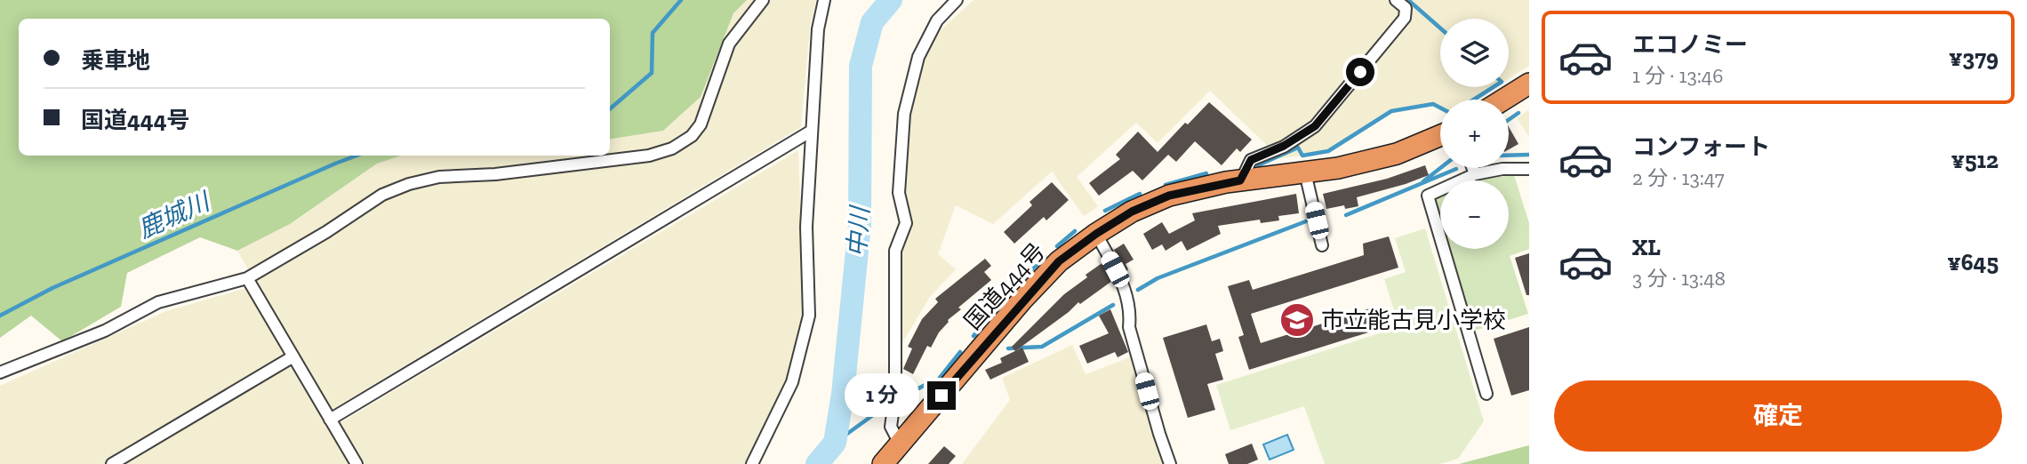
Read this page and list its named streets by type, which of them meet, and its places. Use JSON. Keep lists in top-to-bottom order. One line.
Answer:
{"streets":{"highway":["国道444号"]},"water":["鹿城川","中川"],"places":{"school or university":["市立能古見小学校"]},"page":{"list":[{"name":"エコノミー","note":"1 分 · 13:46","value":"¥379"},{"name":"コンフォート","note":"2 分 · 13:47","value":"¥512"},{"name":"XL","note":"3 分 · 13:48","value":"¥645"}],"map_buttons":["+","−"],"banner":["乗車地","国道444号"],"buttons":"確定","bubble":"1 分"}}
